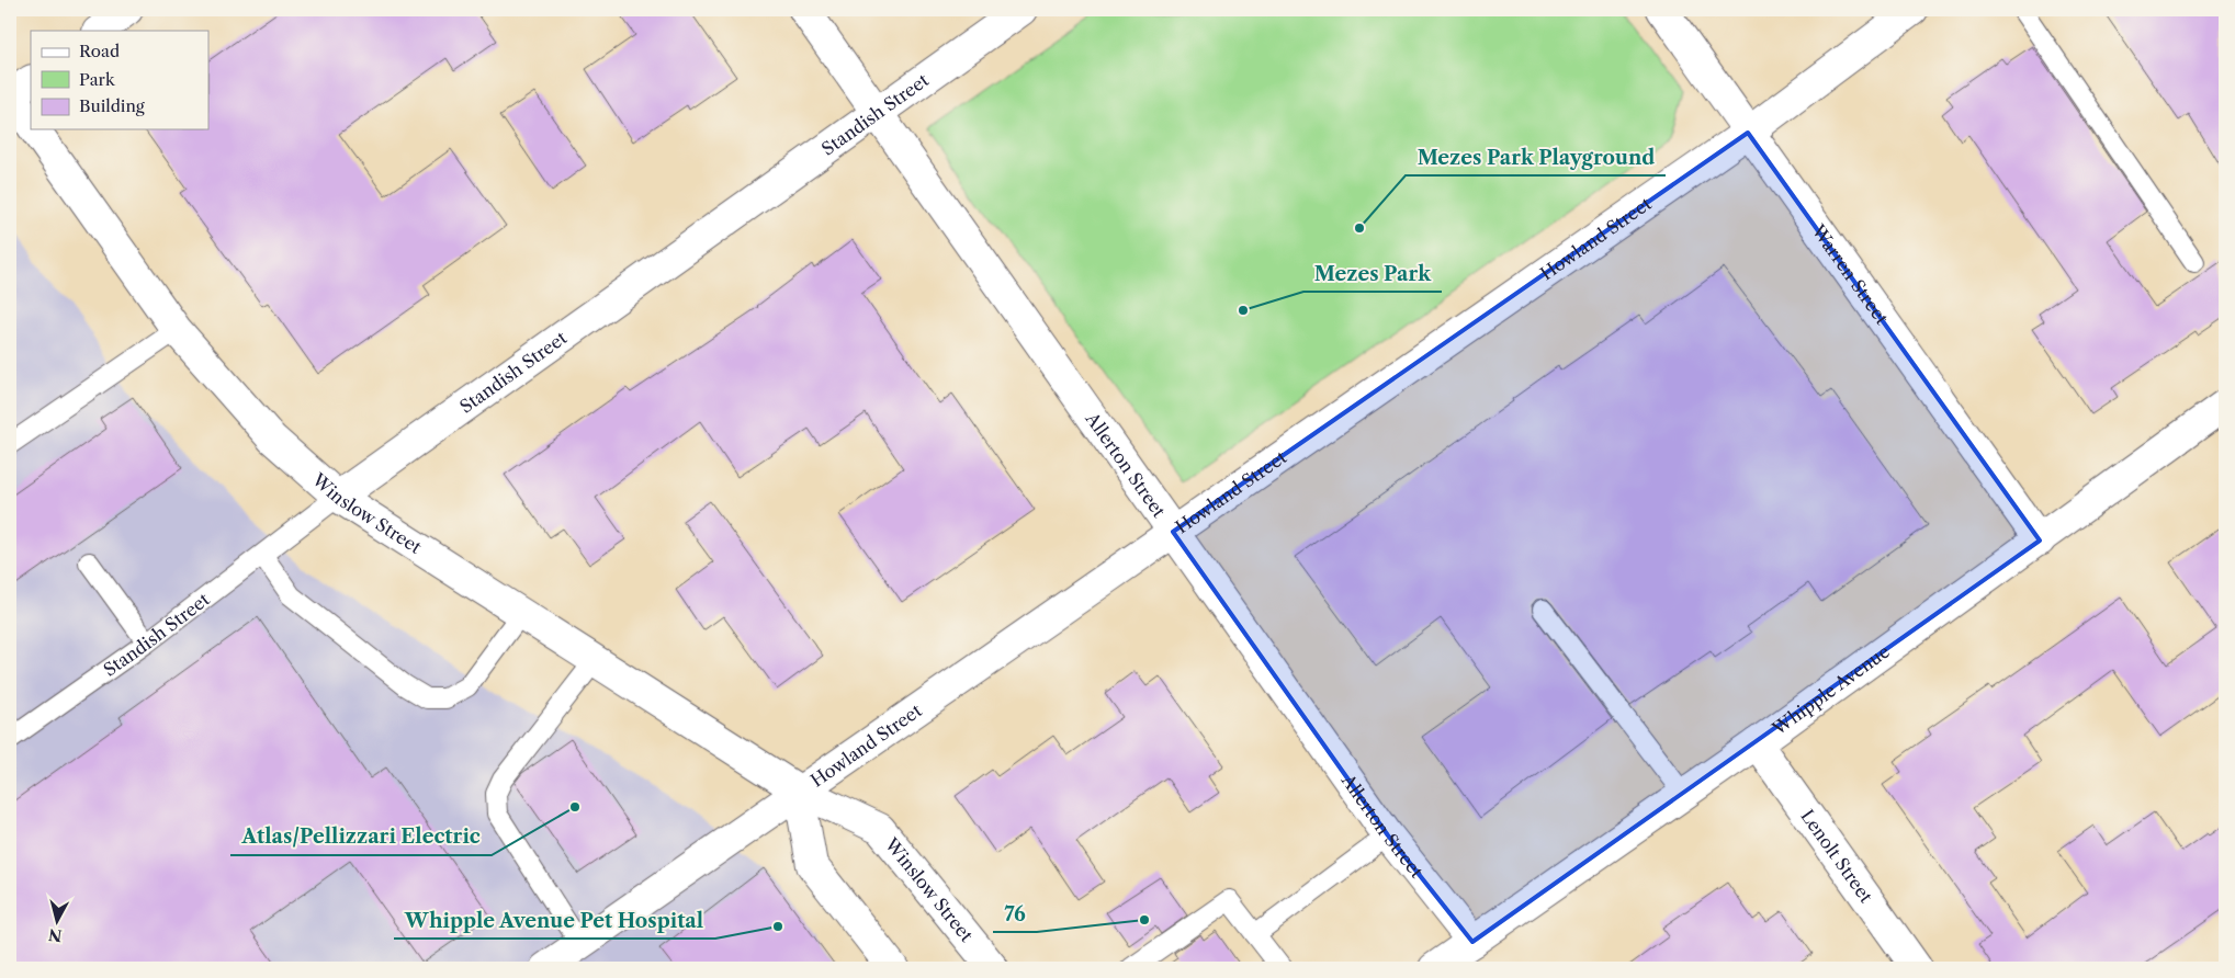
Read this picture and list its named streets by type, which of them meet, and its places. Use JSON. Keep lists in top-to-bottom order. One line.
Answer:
{"streets":{"street":["Standish Street","Howland Street","Warren Street","Allerton Street","Winslow Street","Whipple Avenue","Lenolt Street"]},"crossings":[["Standish Street","Allerton Street"],["Standish Street","Winslow Street"],["Howland Street","Warren Street"],["Howland Street","Allerton Street"],["Howland Street","Winslow Street"],["Warren Street","Whipple Avenue"],["Allerton Street","Whipple Avenue"],["Whipple Avenue","Lenolt Street"]],"places":["Mezes Park Playground","Mezes Park","Atlas/Pellizzari Electric","76","Whipple Avenue Pet Hospital"],"legend":["Road","Park","Building"],"north":"bottom"}
